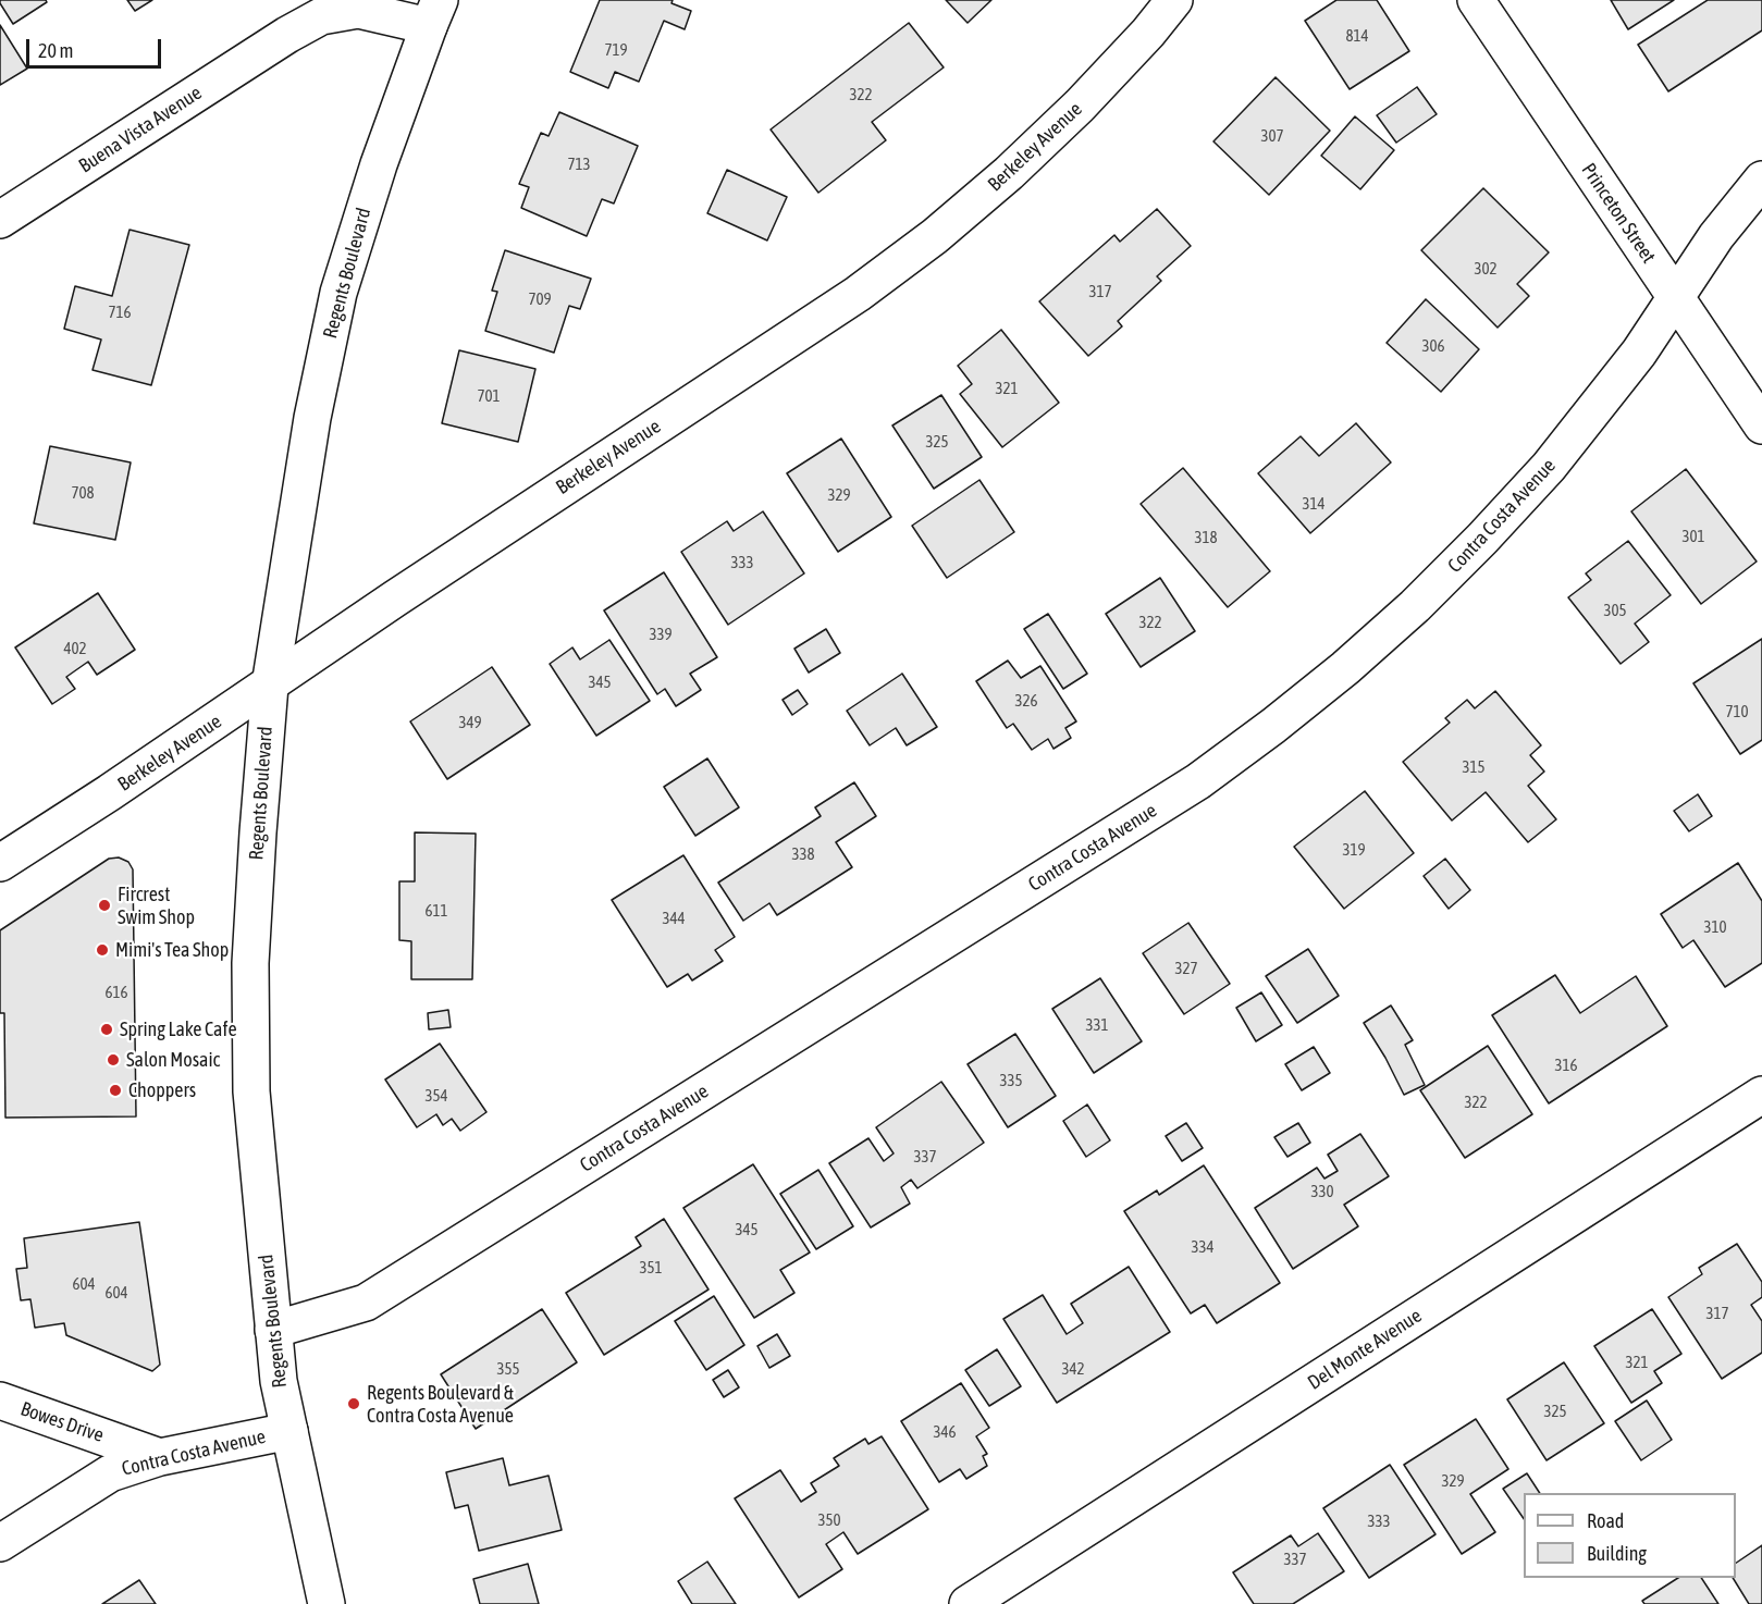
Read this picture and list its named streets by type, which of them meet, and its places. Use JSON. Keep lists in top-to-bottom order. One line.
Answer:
{"streets":{"street":["Buena Vista Avenue","Berkeley Avenue","Princeton Street","Regents Boulevard","Contra Costa Avenue","Del Monte Avenue","Bowes Drive"]},"crossings":[["Buena Vista Avenue","Regents Boulevard"],["Berkeley Avenue","Regents Boulevard"],["Princeton Street","Contra Costa Avenue"],["Regents Boulevard","Contra Costa Avenue"],["Contra Costa Avenue","Bowes Drive"]],"places":["Fircrest Swim Shop","Mimi's Tea Shop","Spring Lake Cafe","Salon Mosaic","Choppers","Regents Boulevard & Contra Costa Avenue"],"house_numbers":["814","719","322","307","713","302","317","709","716","306","321","701","325","708","329","314","301","318","333","305","322","339","402","345","326","710","349","315","319","338","611","344","310","327","616","331","316","335","354","322","337","330","345","334","351","604","604","317","321","355","342","325","346","329","350","333","337"],"legend":["Road","Building"],"scale_bar":"20 m"}
